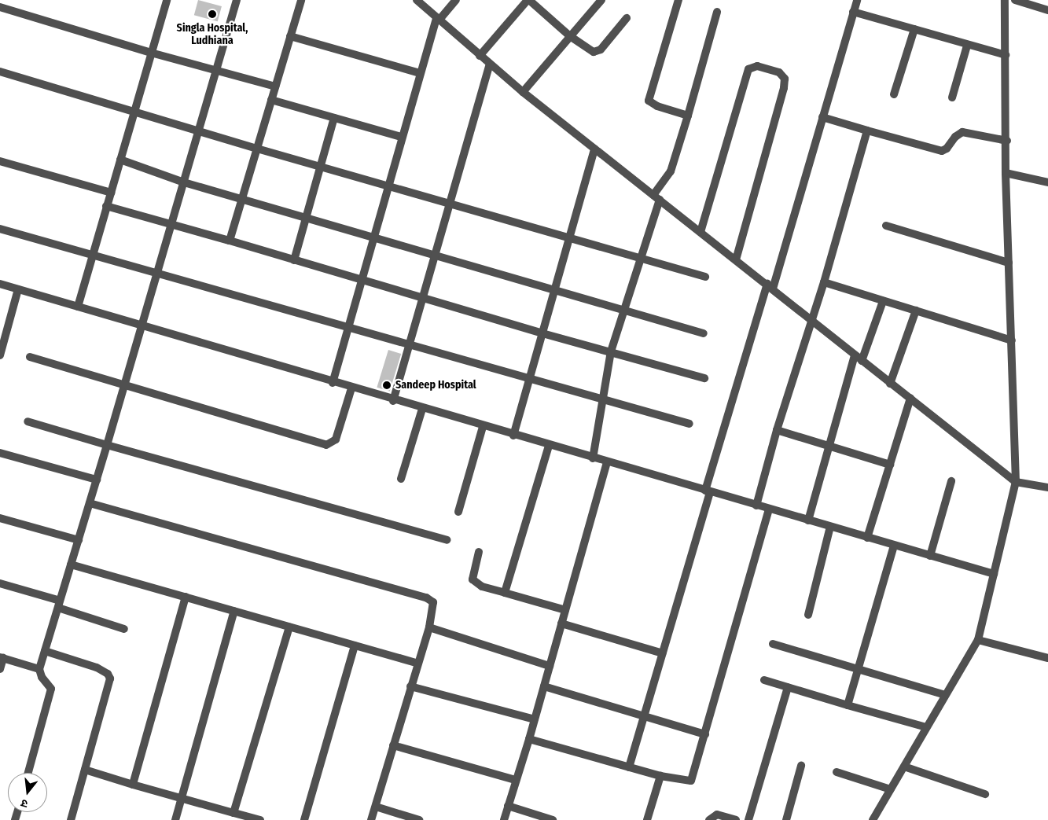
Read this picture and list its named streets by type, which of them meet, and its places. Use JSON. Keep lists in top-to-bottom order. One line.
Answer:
{"places":["Singla Hospital, Ludhiana","Sandeep Hospital"],"north":"bottom"}
